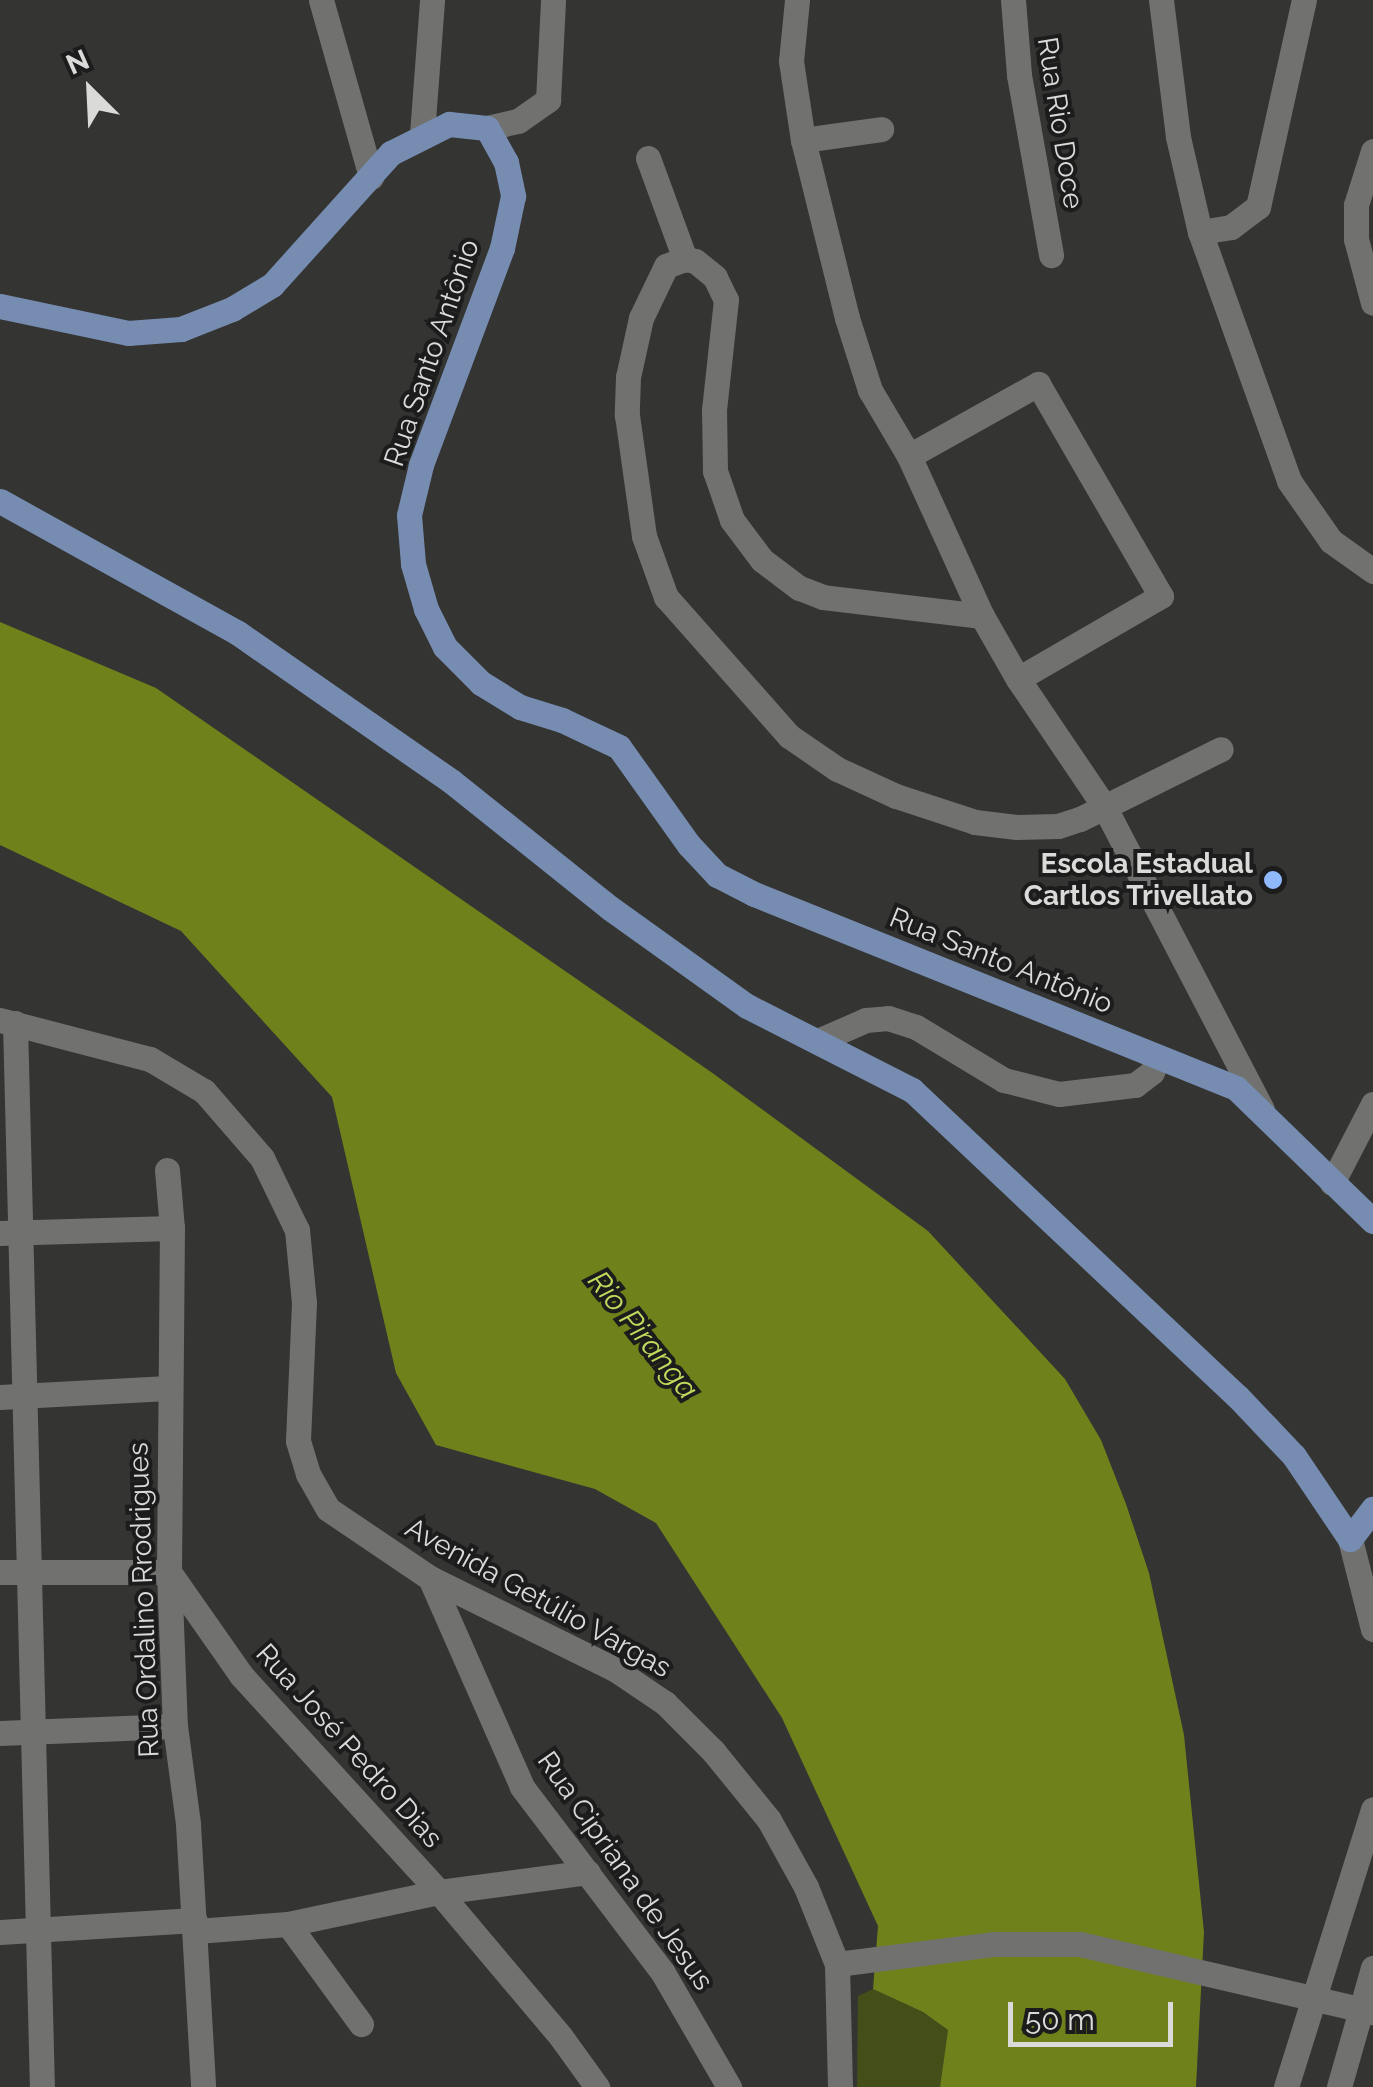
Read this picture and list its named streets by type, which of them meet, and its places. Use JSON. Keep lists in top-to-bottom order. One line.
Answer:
{"streets":{"main road":["Rua Santo Antônio"],"street":["Rua Rio Doce","Avenida Getúlio Vargas","Rua Ordalino Rrodrigues","Rua José Pedro Dias","Rua Cipriana de Jesus"]},"crossings":[["Avenida Getúlio Vargas","Rua Cipriana de Jesus"],["Rua Ordalino Rrodrigues","Rua José Pedro Dias"]],"water":["Rio Piranga"],"places":["Escola Estadual Cartlos Trivellato"],"scale_bar":"50 m","north":"top left"}
